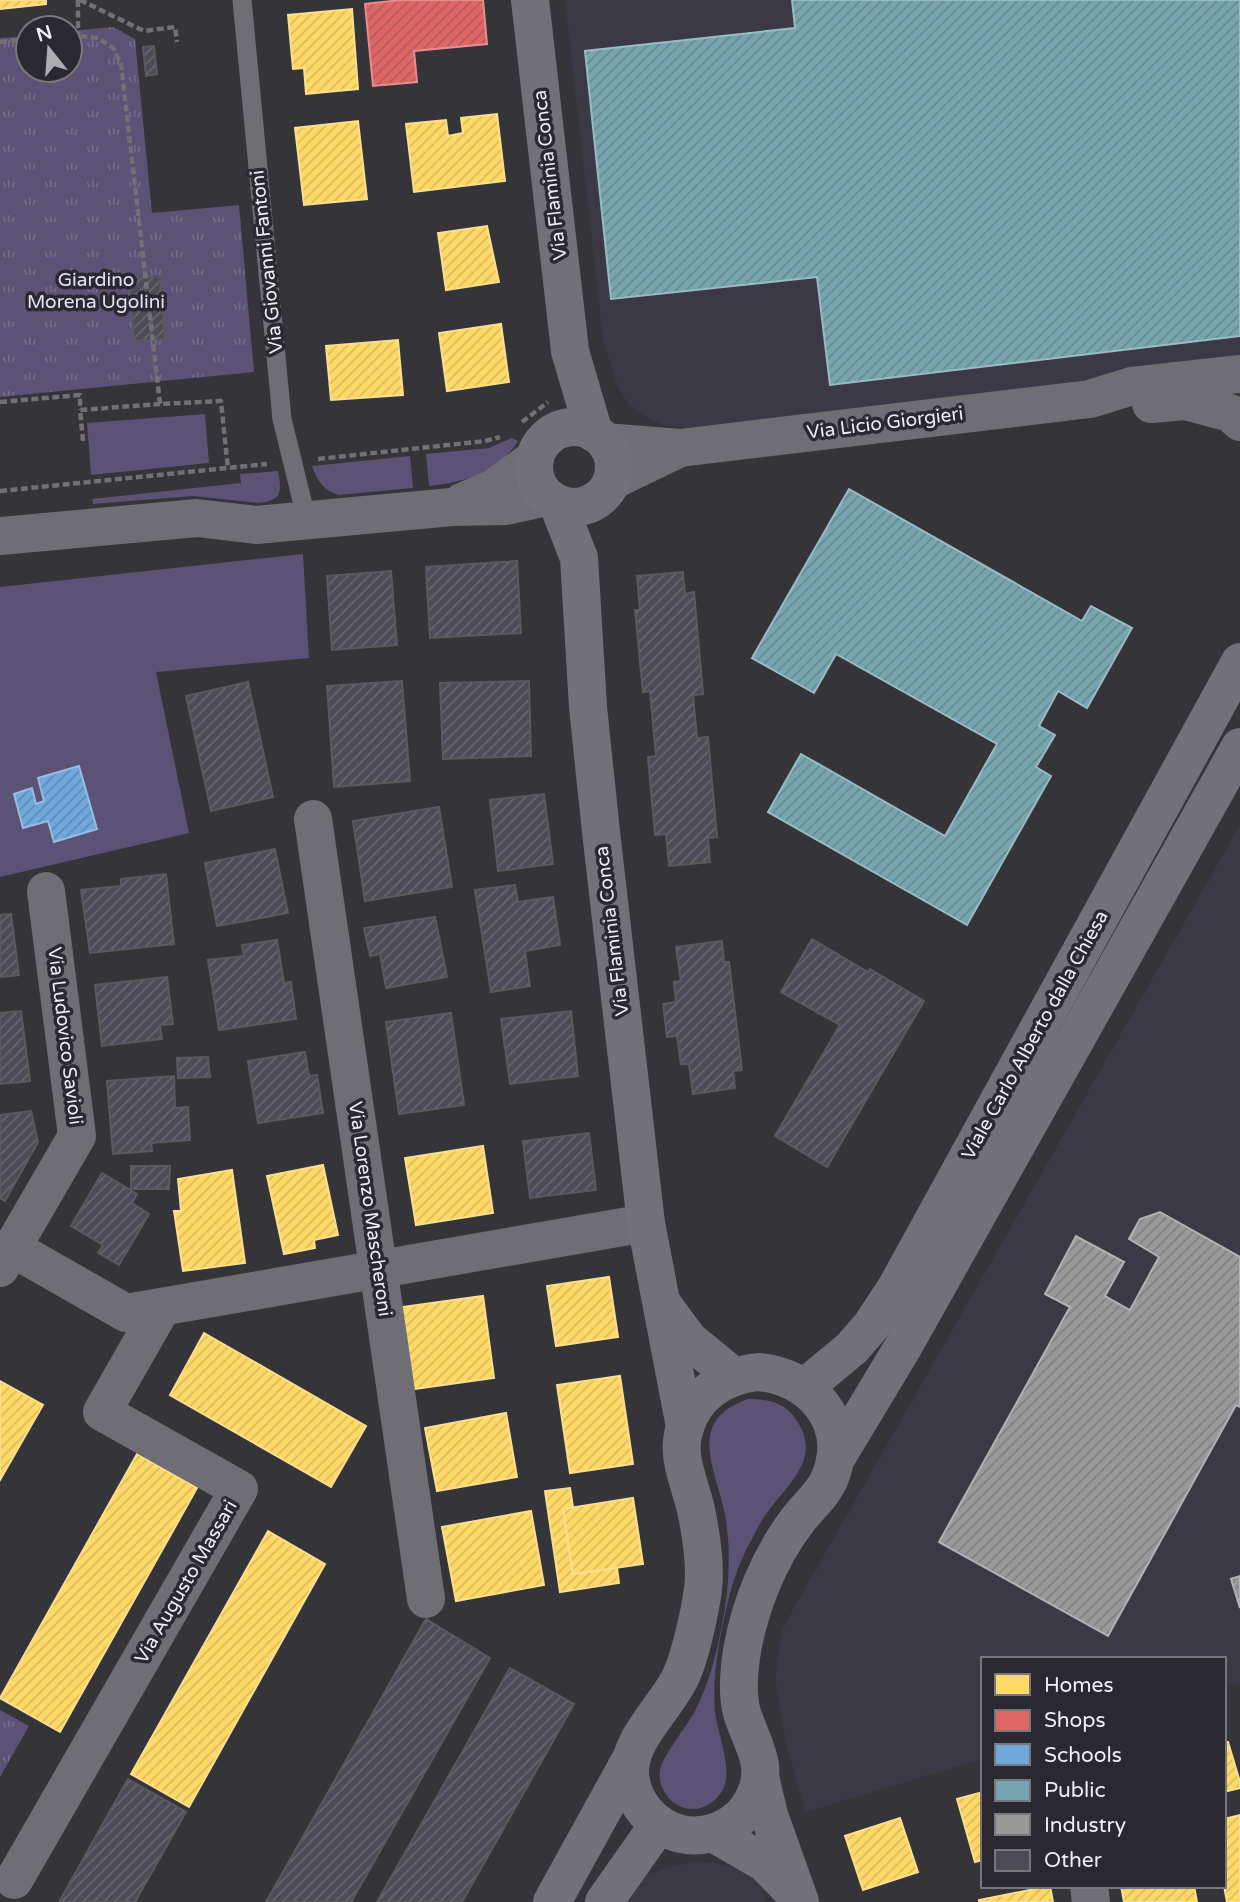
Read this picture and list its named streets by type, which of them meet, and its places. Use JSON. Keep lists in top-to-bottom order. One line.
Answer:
{"streets":{"main road":["Via Flaminia Conca","Viale Carlo Alberto dalla Chiesa"],"street":["Via Licio Giorgieri","Via Ludovico Savioli","Via Lorenzo Mascheroni","Via Augusto Massari"],"lane":["Via Giovanni Fantoni"]},"crossings":[["Via Flaminia Conca","Via Licio Giorgieri"]],"parks":["Giardino Morena Ugolini"],"legend":["Homes","Shops","Schools","Public","Industry","Other"],"north":"top"}
